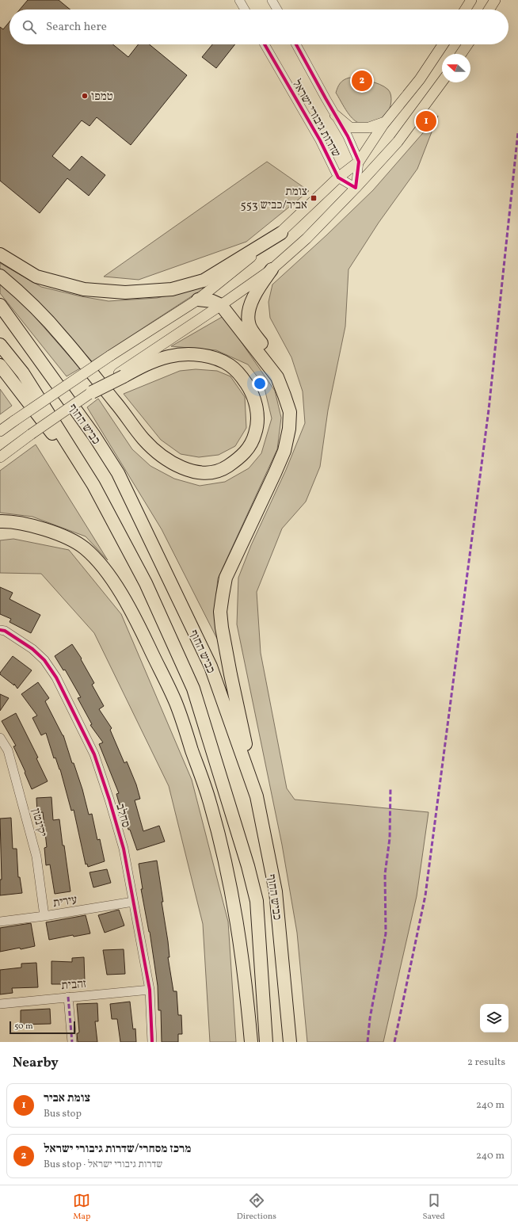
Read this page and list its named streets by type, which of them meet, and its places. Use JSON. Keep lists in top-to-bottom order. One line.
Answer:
{"streets":{"highway":["כביש החוף"],"street":["שדרות גיבורי ישראל","סחלב","יקינטון","עירית","זהבית"]},"crossings":[["סחלב","עירית"],["סחלב","זהבית"],["יקינטון","עירית"]],"places":{"other":["טמפו"],"transit":["צומת אביר/כביש 553"]},"scale_bar":"50 m","north":"left","page":{"search":"Search here","pins":["2","1"],"scale":"50 m","heading":["Nearby","2 results"],"list":[{"mark":"1","name":"צומת אביר","note":"Bus stop","value":"240 m"},{"mark":"2","name":"מרכז מסחרי/שדרות גיבורי ישראל","note":"Bus stop · שדרות גיבורי ישראל","value":"240 m"}],"nav":["Map","Directions","Saved"]}}
